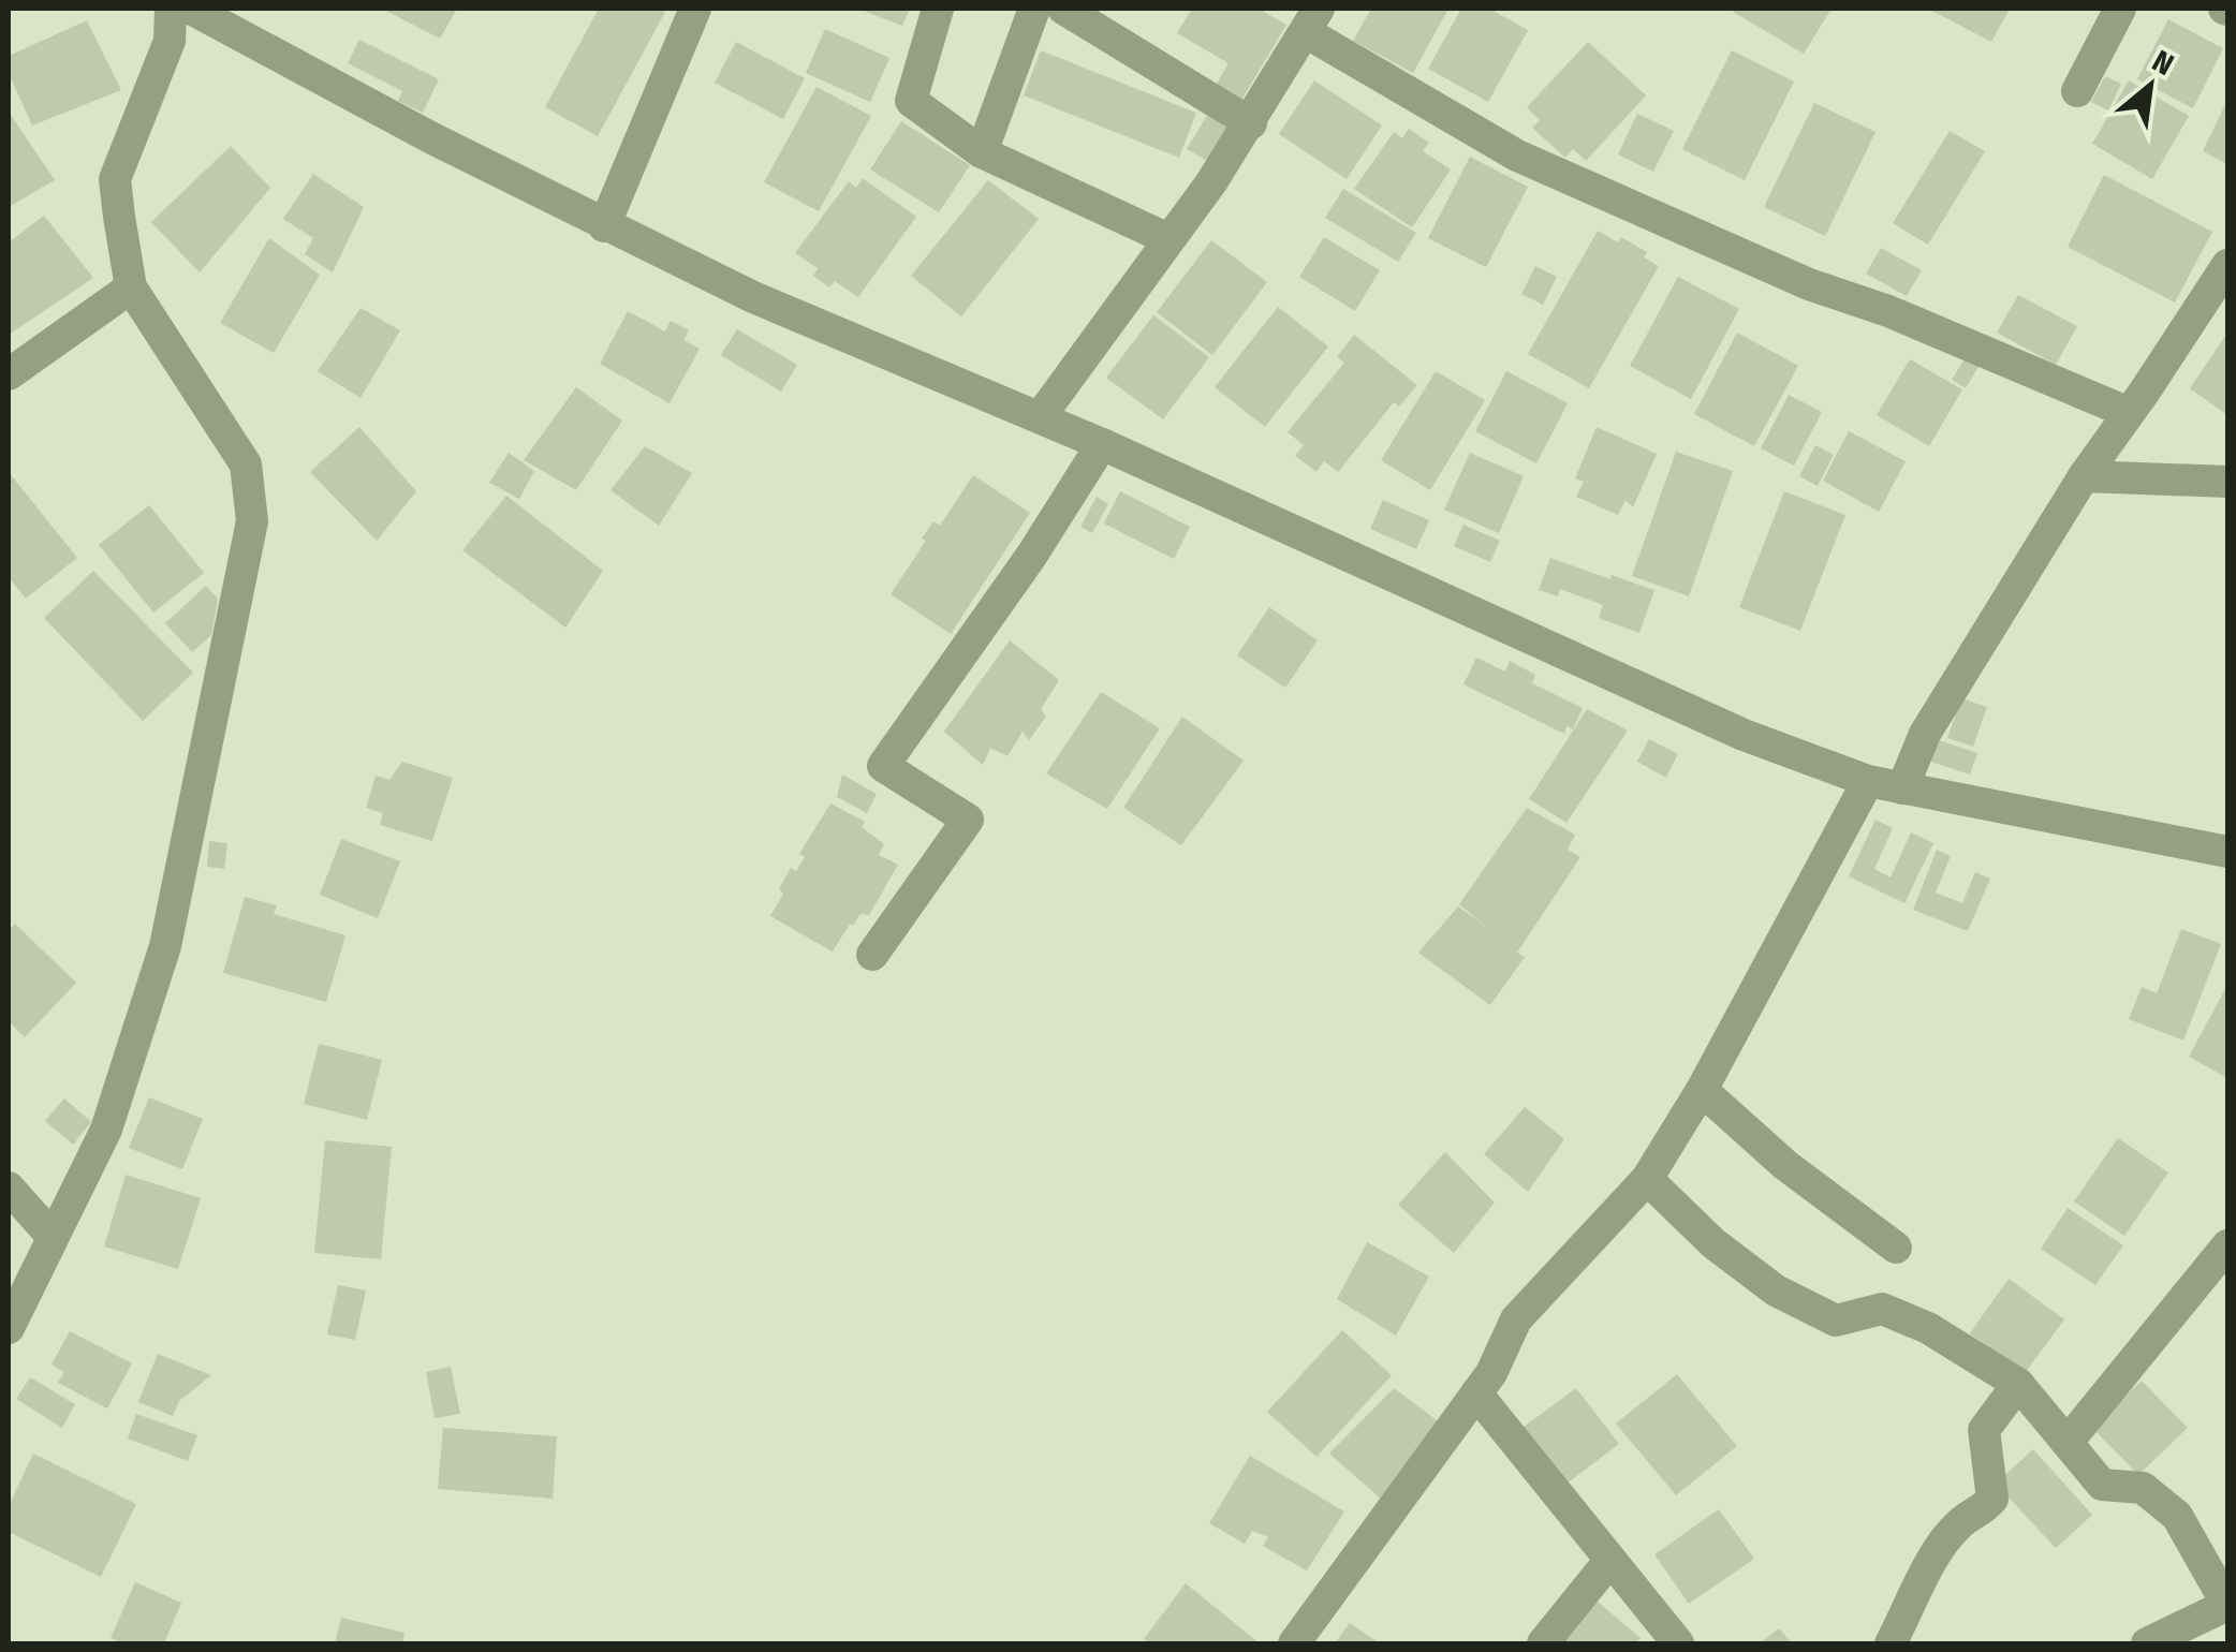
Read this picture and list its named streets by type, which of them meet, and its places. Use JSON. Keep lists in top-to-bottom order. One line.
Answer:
{"north":"top right"}
